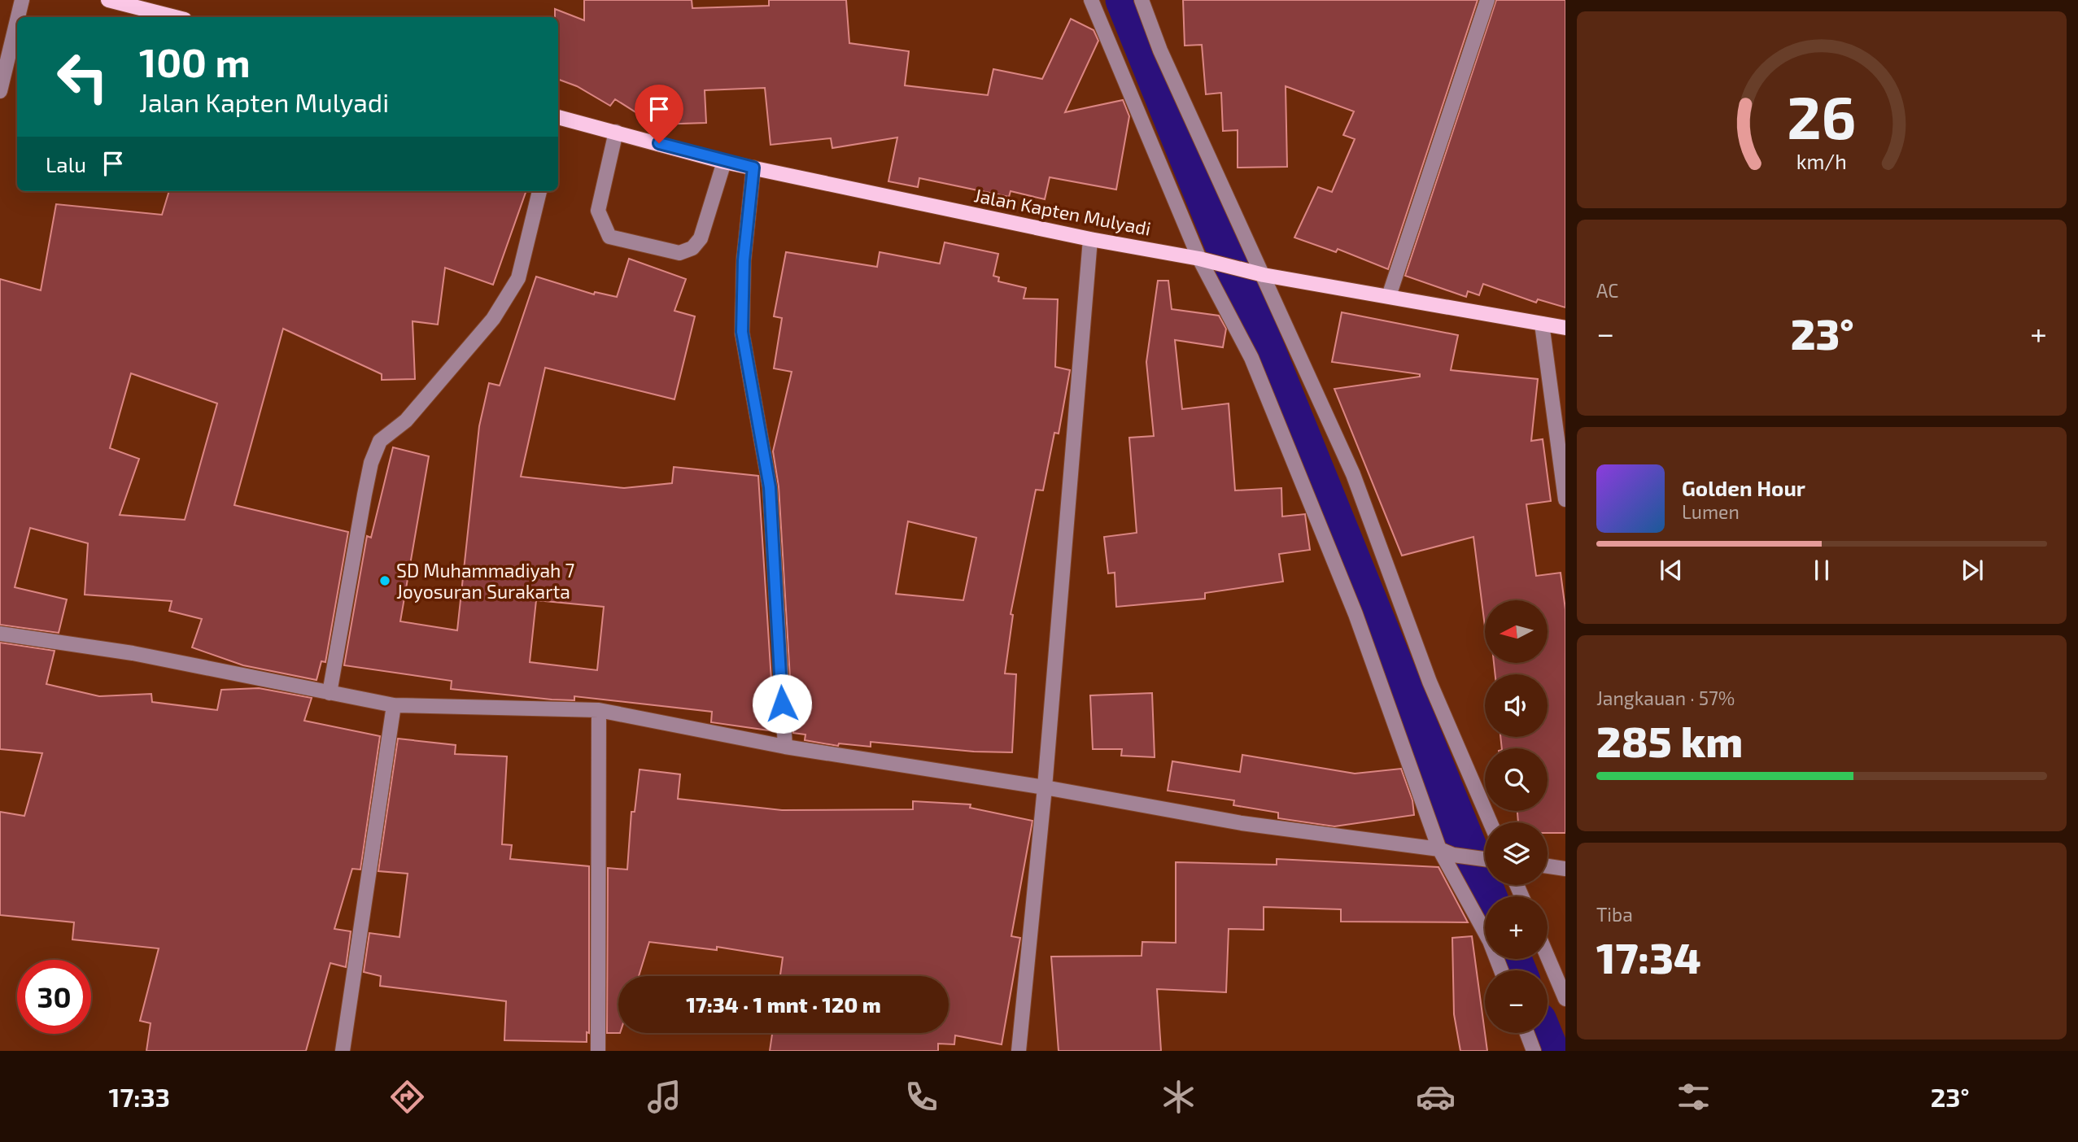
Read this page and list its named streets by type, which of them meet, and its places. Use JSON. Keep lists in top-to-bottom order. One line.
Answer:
{"streets":{"main road":["Jalan Kapten Mulyadi"]},"places":["SD Muhammadiyah 7 Joyosuran Surakarta"],"north":"left","page":{"turn":["100 m","Jalan Kapten Mulyadi"],"then":"Lalu","tile":["AC",["Jangkauan · 57%","285 km"],["Tiba","17:34"]],"heat":["−","23°","+"],"song":["Golden Hour","Lumen"],"map_buttons":["+","−"],"limit":"30","trip":"17:34 · 1 mnt · 120 m","tabs":["17:33","23°"],"gauge":["26","km/h"]}}
